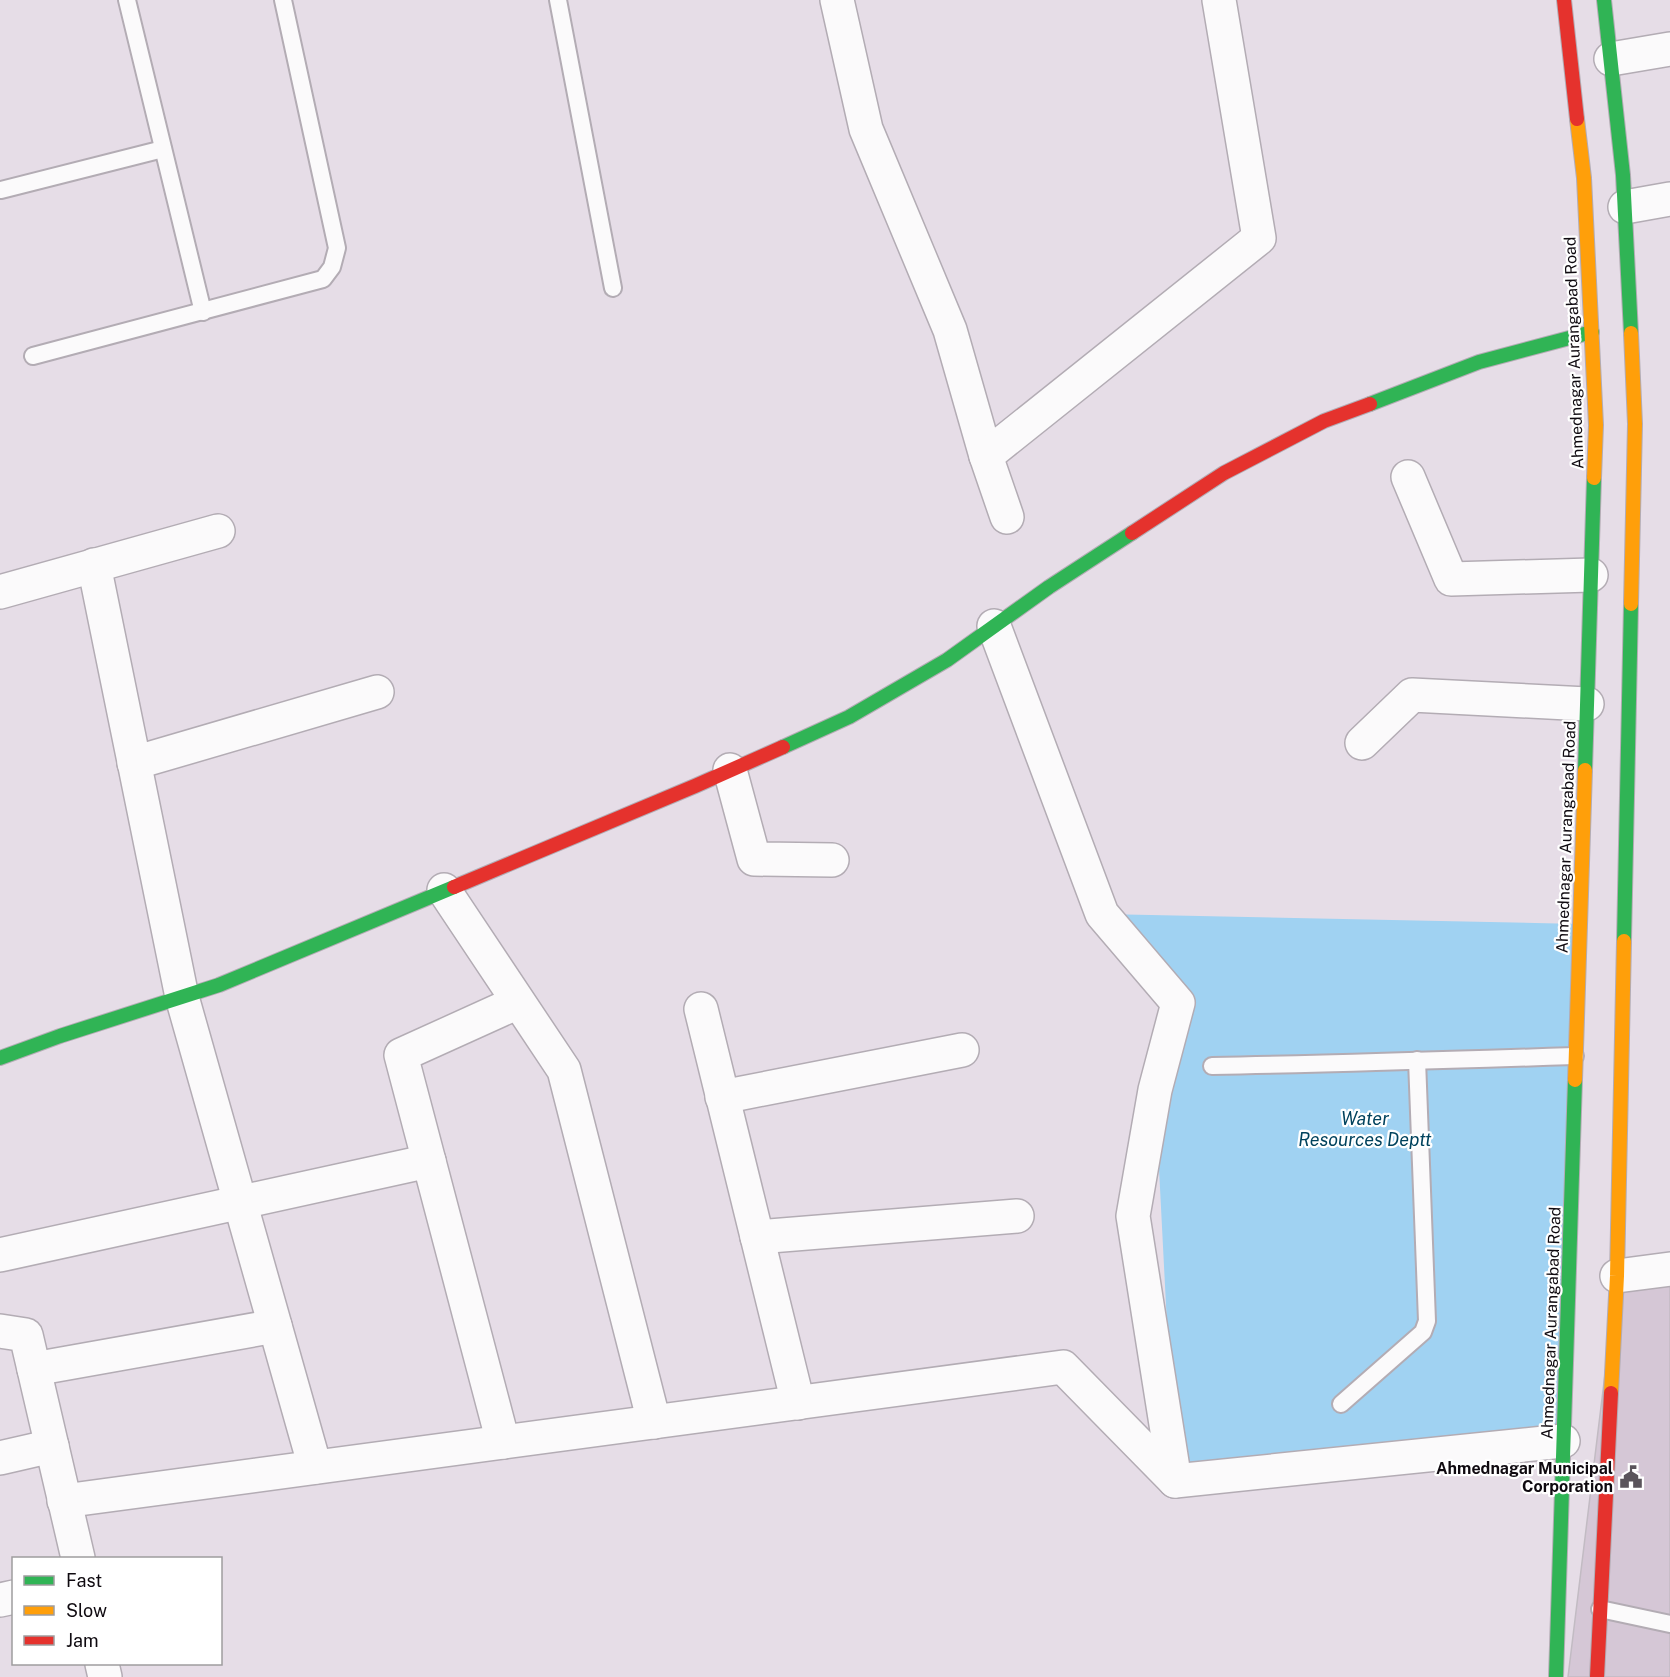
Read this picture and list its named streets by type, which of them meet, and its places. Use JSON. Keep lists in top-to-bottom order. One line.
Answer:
{"streets":{"main road":["Ahmednagar Aurangabad Road"]},"water":["Water Resources Deptt"],"places":{"public building":["Ahmednagar Municipal Corporation"]},"legend":["Fast","Slow","Jam"]}
